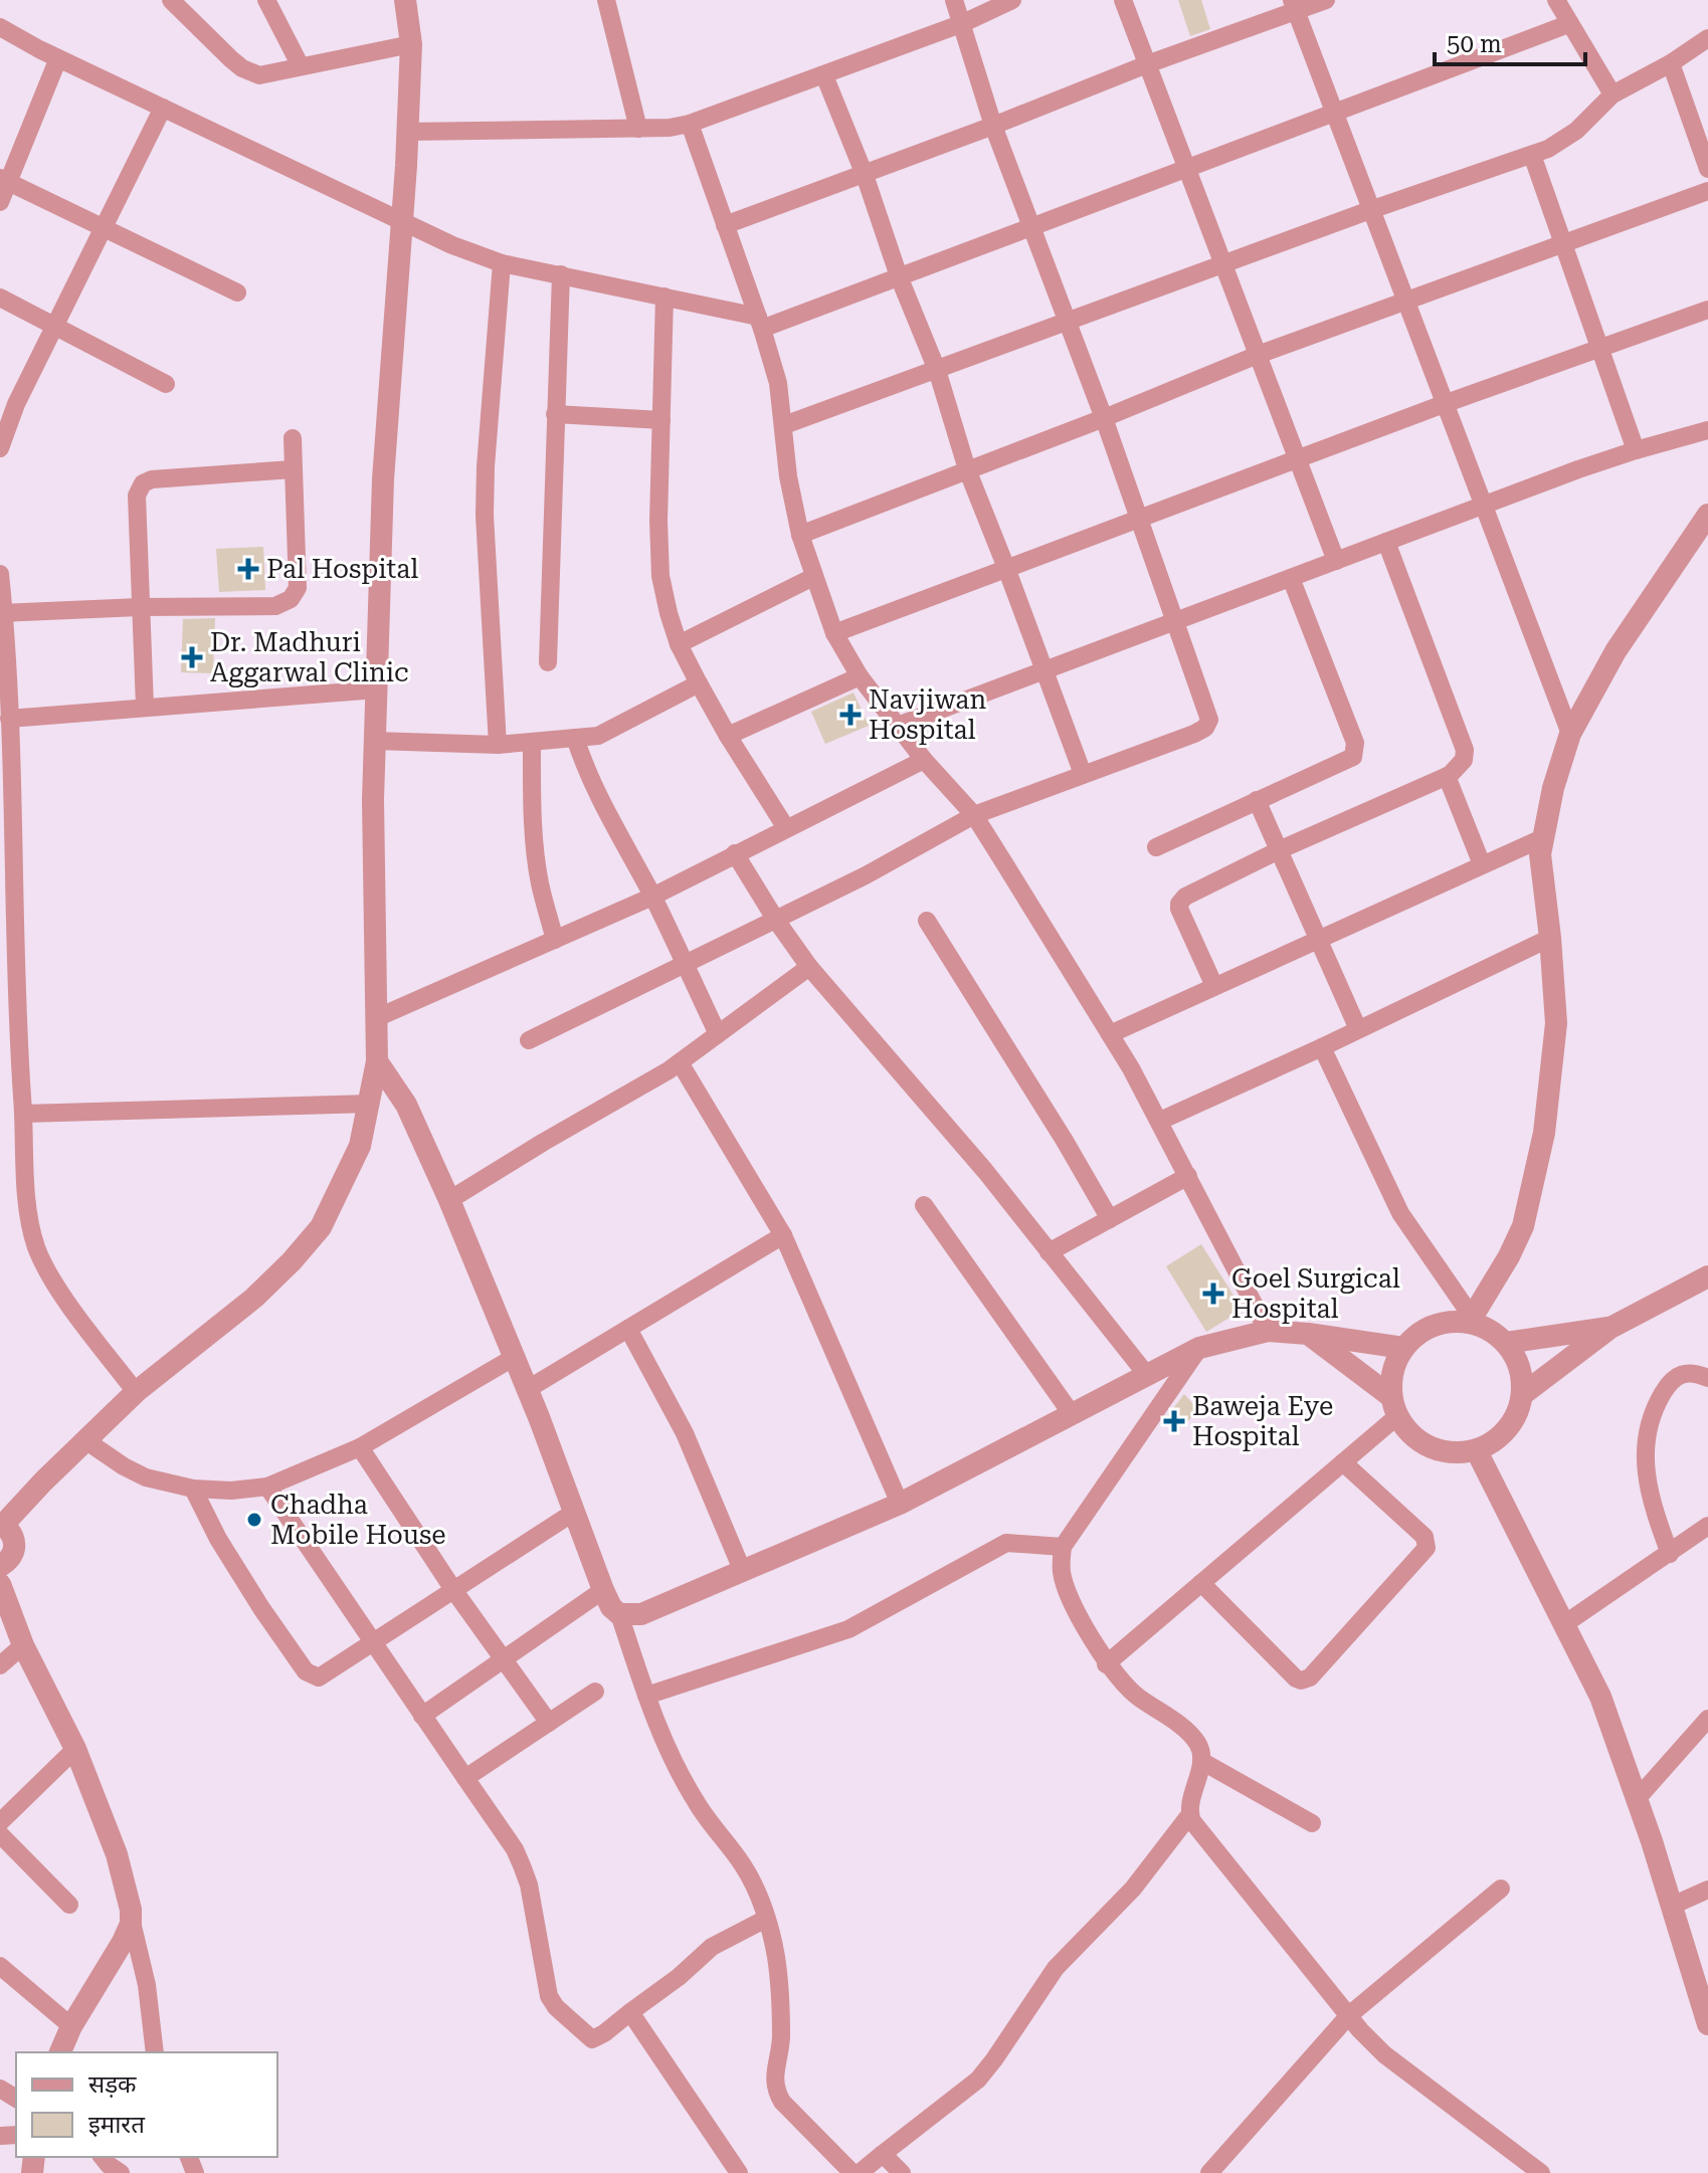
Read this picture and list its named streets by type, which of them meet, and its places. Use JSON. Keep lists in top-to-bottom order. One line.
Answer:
{"places":{"health":["Pal Hospital","Dr. Madhuri Aggarwal Clinic","Navjiwan Hospital","Goel Surgical Hospital","Baweja Eye Hospital"],"other":["Chadha Mobile House"]},"legend":["सड़क","इमारत"],"scale_bar":"50 m"}
